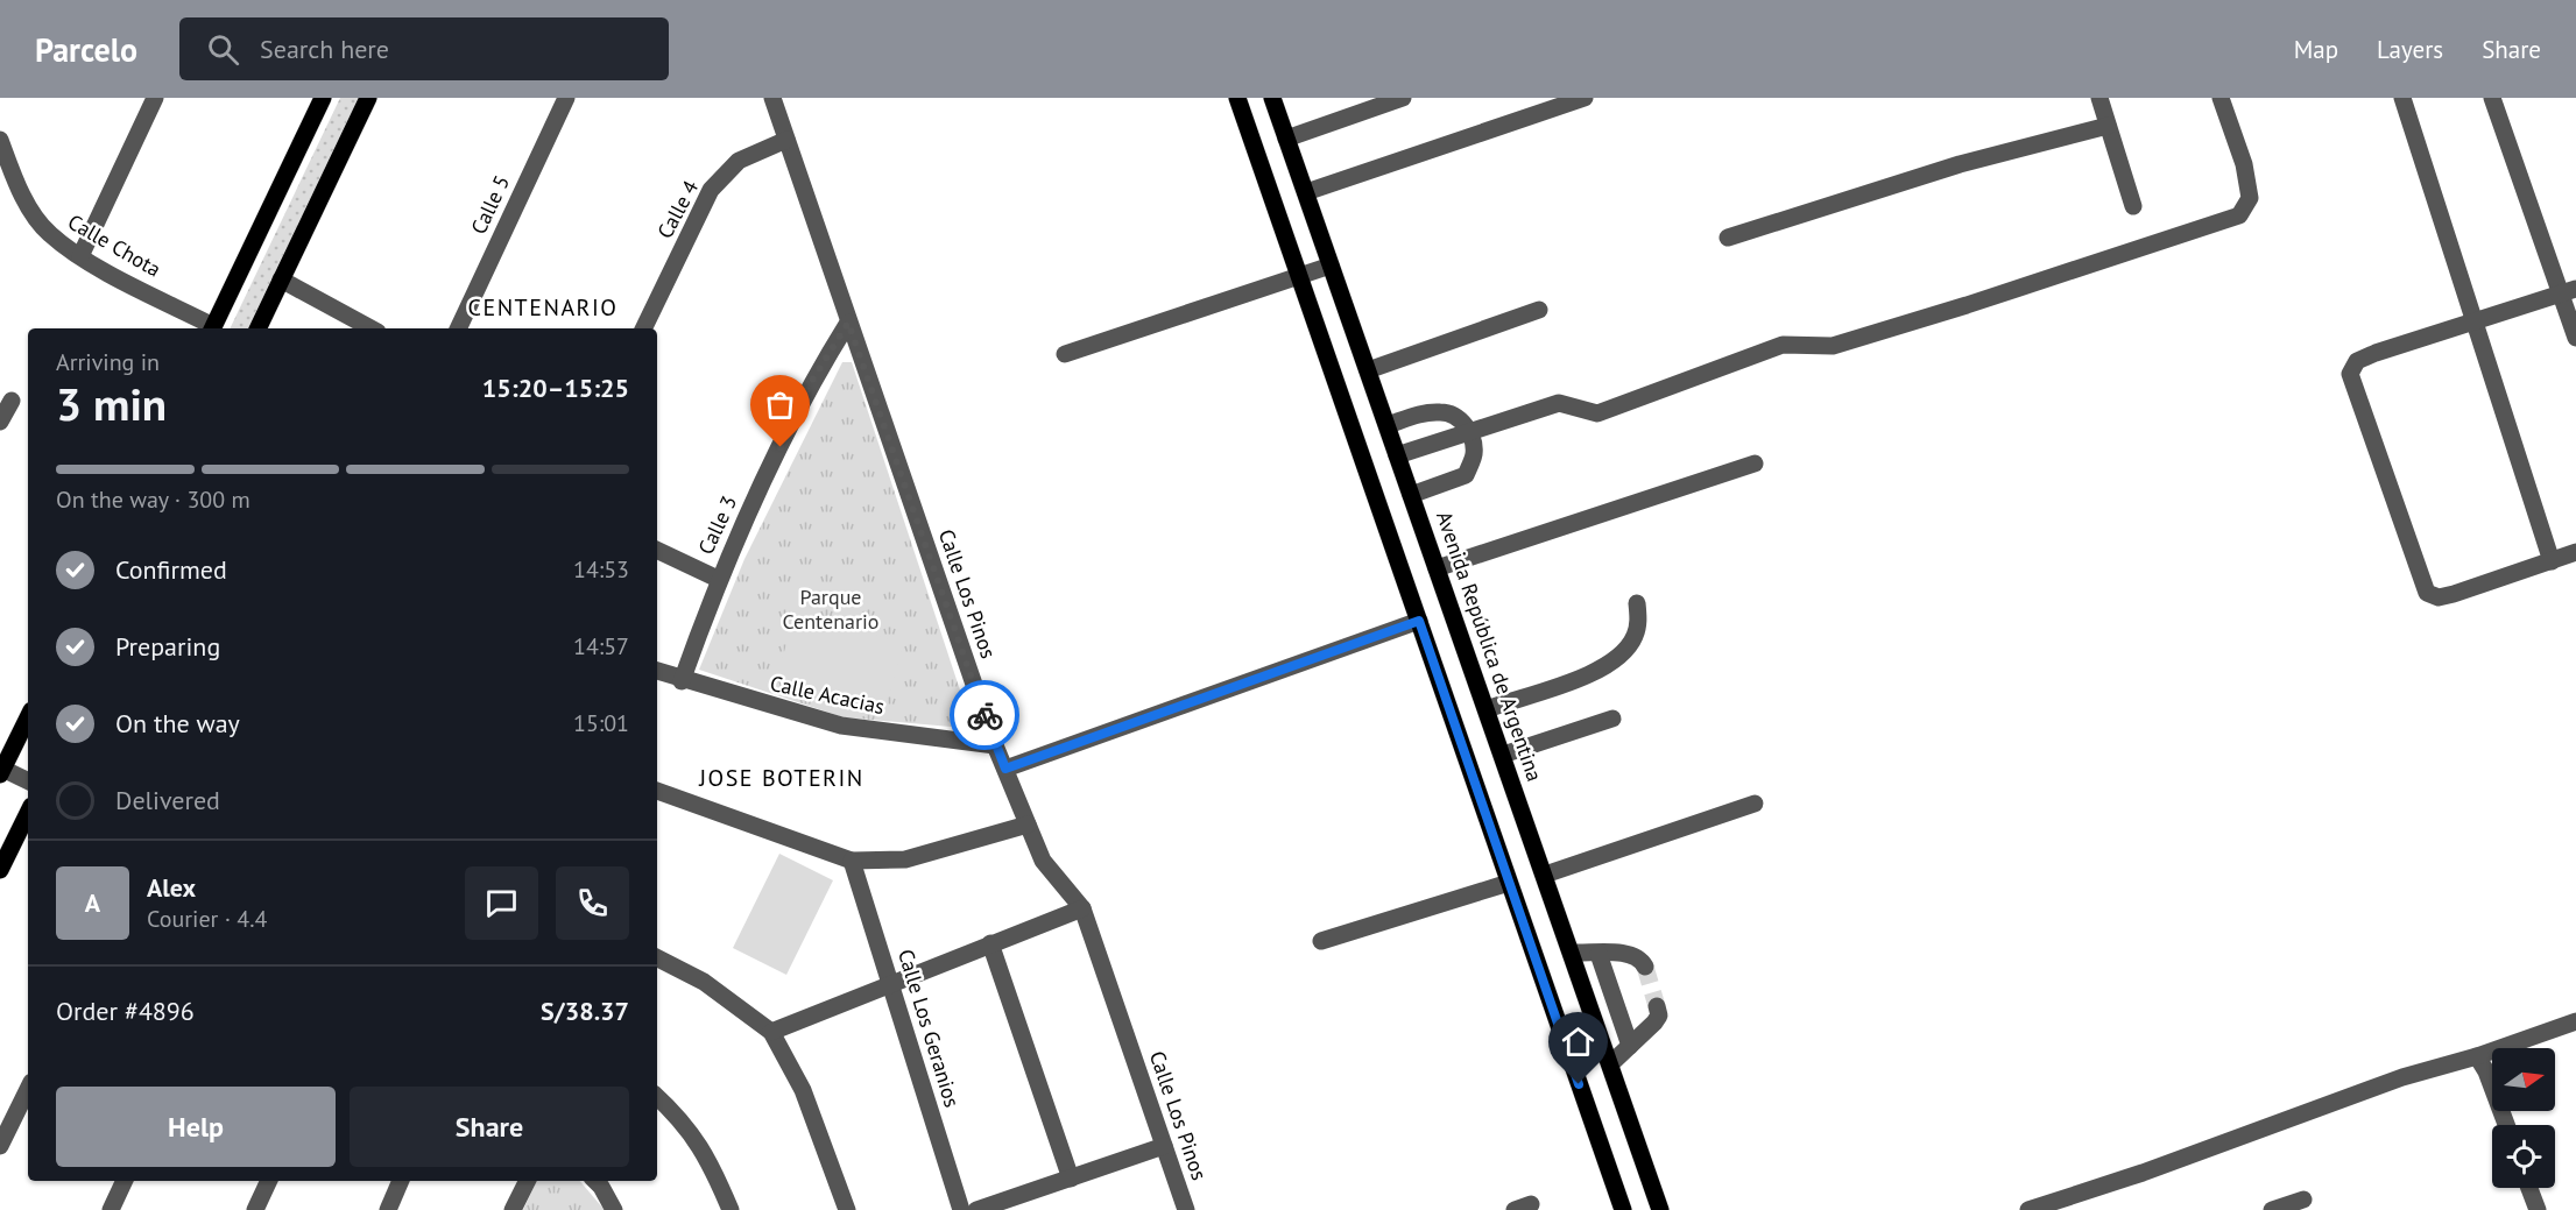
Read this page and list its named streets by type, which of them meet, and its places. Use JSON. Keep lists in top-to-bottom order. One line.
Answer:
{"streets":{"main road":["Avenida República de Argentina"],"street":["Calle 5","Calle 4","Calle Chota","Calle 3","Calle Los Pinos","Calle Acacias","Calle Los Geranios"]},"crossings":[["Calle 4","Calle Los Pinos"],["Calle 3","Calle Los Pinos"],["Calle 3","Calle Acacias"],["Calle Los Pinos","Calle Acacias"]],"districts":["CENTENARIO","JOSE BOTERIN"],"parks":["Parque Centenario"],"north":"right","page":{"header":"Parcelo","search":"Search here","nav":["Map","Layers","Share"],"heading":["3 min","Arriving in","15:20–15:25"],"panel":["Alex","Courier · 4.4","Order #4896","S/38.37"],"bar":"On the way · 300 m","list":[["Confirmed","14:53"],["Preparing","14:57"],["On the way","15:01"],"Delivered"],"round":"A","buttons":["Help","Share"]}}
